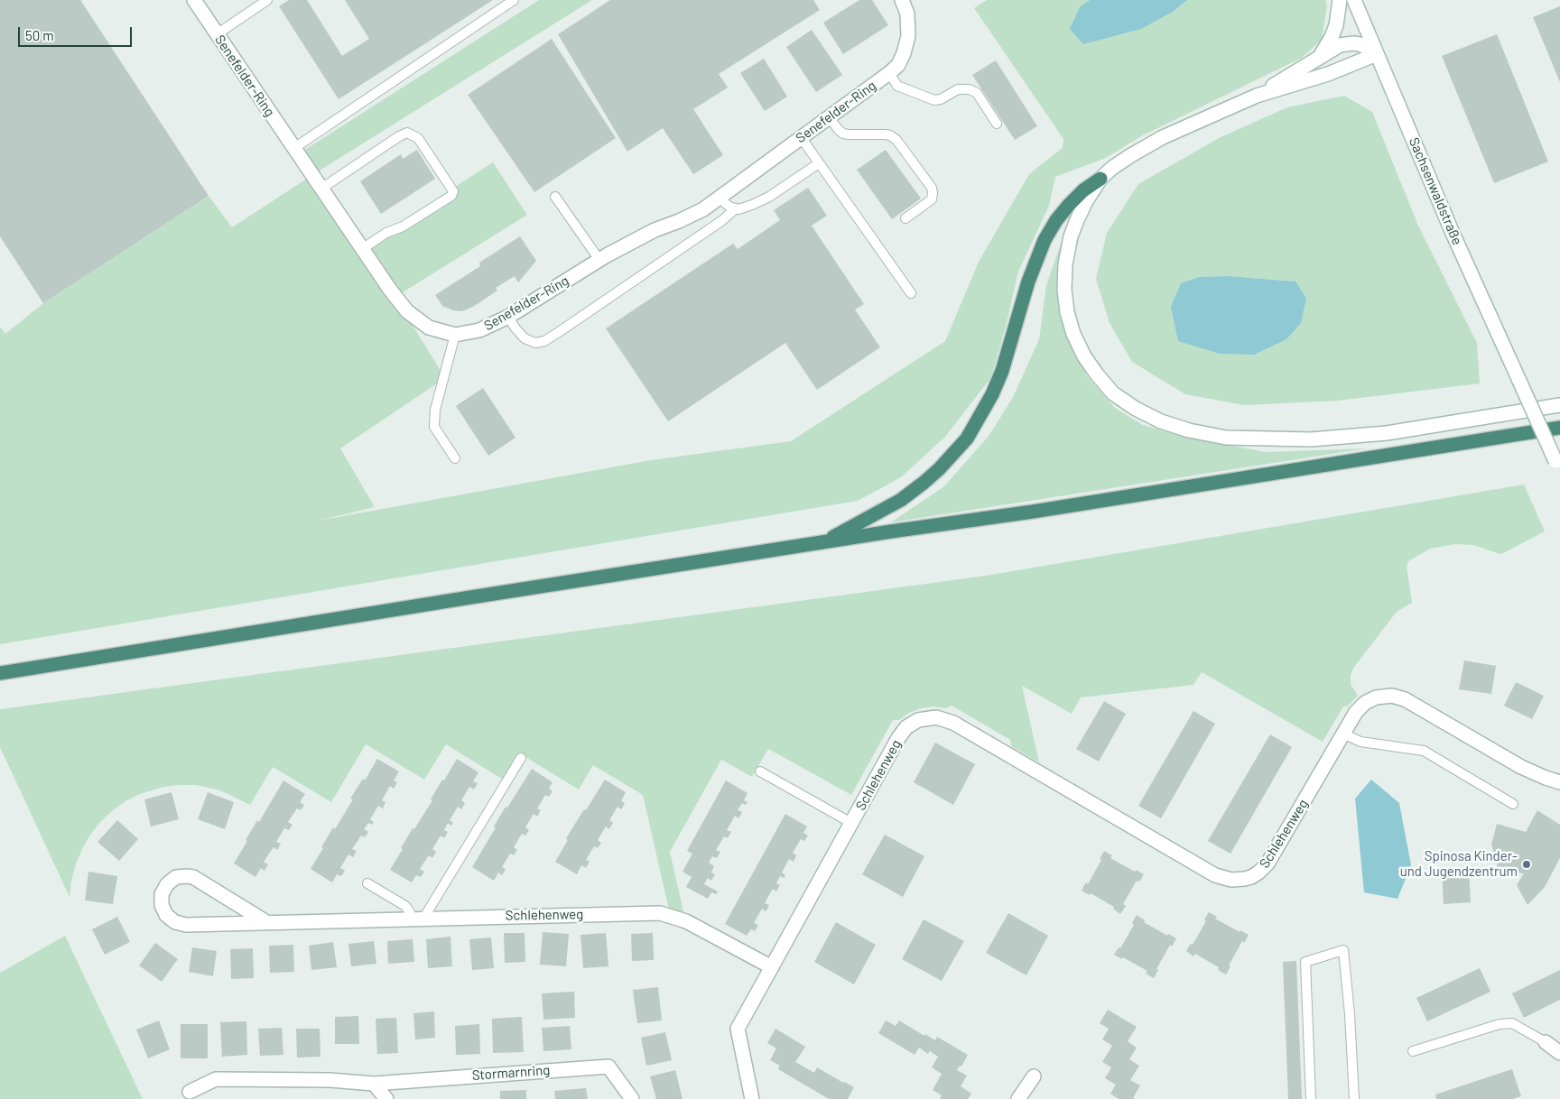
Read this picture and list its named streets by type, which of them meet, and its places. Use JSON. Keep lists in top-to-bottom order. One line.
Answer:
{"streets":{"street":["Senefelder-Ring","Sachsenwaldstraße","Schlehenweg","Stormarnring"]},"places":["Spinosa Kinder- und Jugendzentrum"],"scale_bar":"50 m"}
